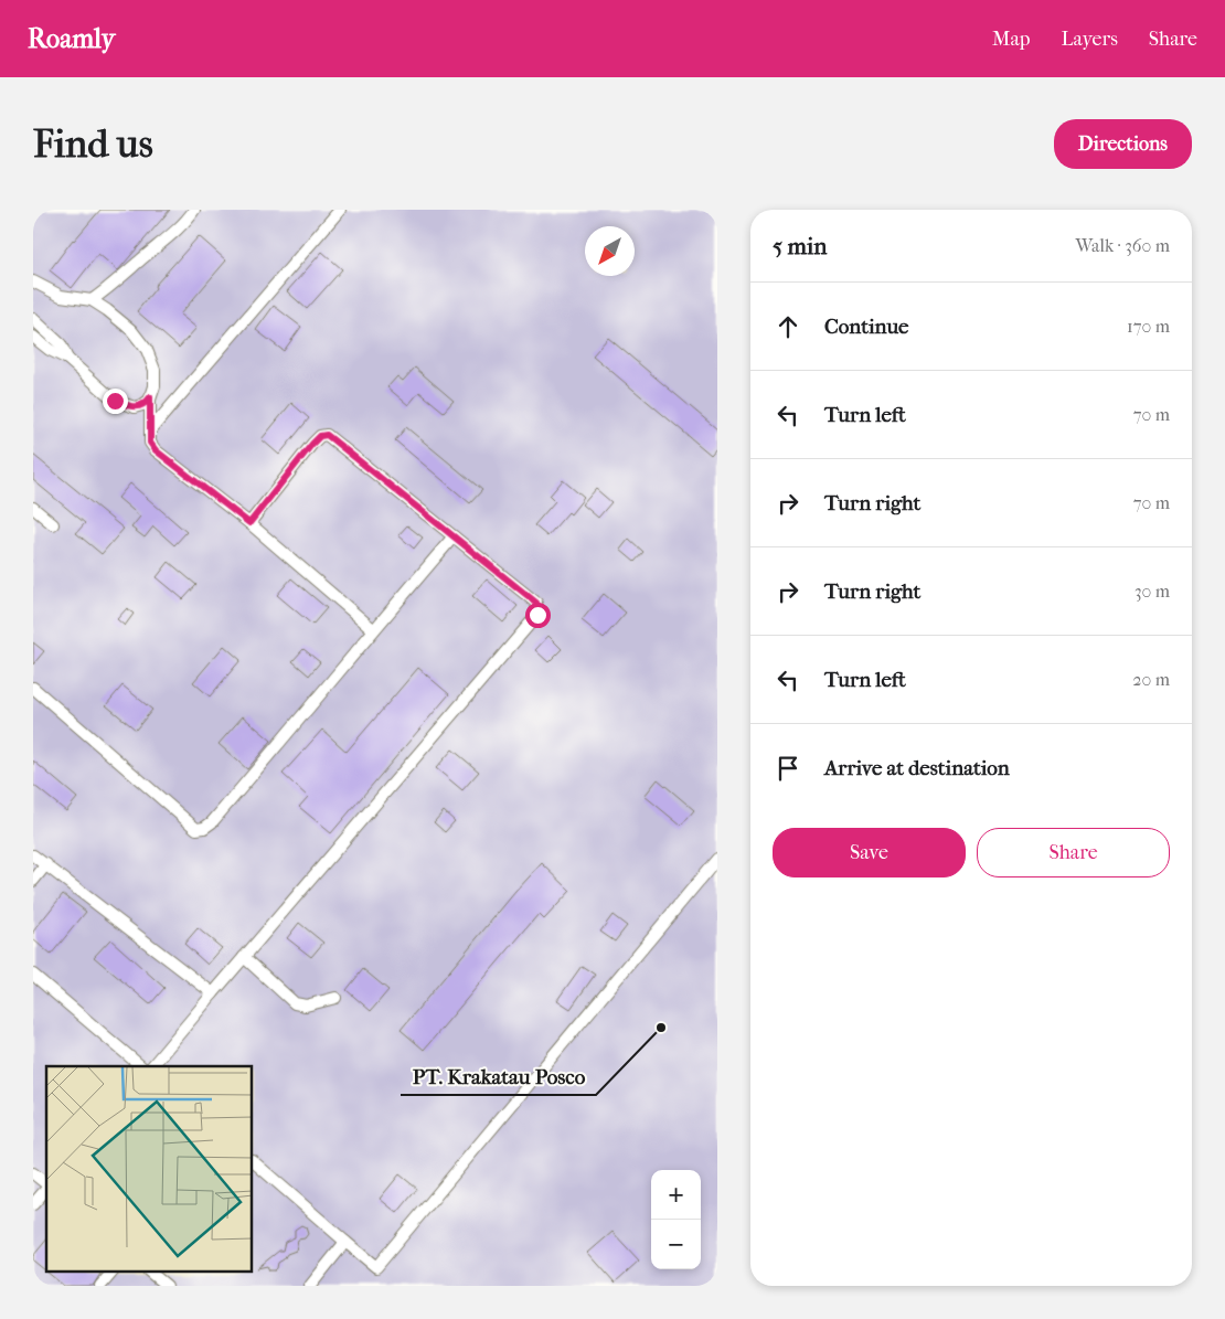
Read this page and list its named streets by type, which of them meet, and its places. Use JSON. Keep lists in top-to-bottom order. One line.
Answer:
{"places":["PT. Krakatau Posco"],"north":"bottom left","page":{"header":"Roamly","nav":["Map","Layers","Share"],"buttons":["Directions",["Save","Share"]],"title":"Find us","heading":["5 min","Walk · 360 m"],"list":[["Continue","170 m"],["Turn left","70 m"],["Turn right","70 m"],["Turn right","30 m"],["Turn left","20 m"],"Arrive at destination"],"map_buttons":["+","−"]}}
